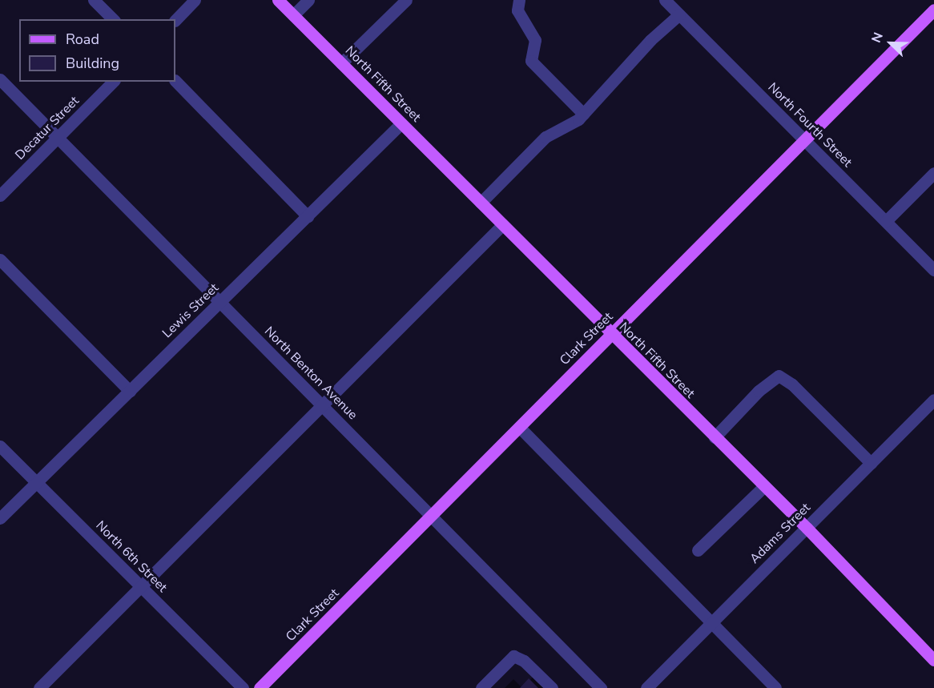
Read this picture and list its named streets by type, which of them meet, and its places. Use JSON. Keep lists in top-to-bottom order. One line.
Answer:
{"streets":{"main road":["North Fifth Street","Clark Street"],"street":["North Fourth Street","Decatur Street","Lewis Street","North Benton Avenue","Adams Street","North 6th Street"]},"crossings":[["North Fifth Street","Lewis Street"],["North Fifth Street","Clark Street"],["North Fifth Street","Adams Street"],["North Fourth Street","Clark Street"],["Decatur Street","North Benton Avenue"],["Lewis Street","North Benton Avenue"],["Lewis Street","North 6th Street"],["Clark Street","North Benton Avenue"]],"legend":["Road","Building"],"north":"top left"}
